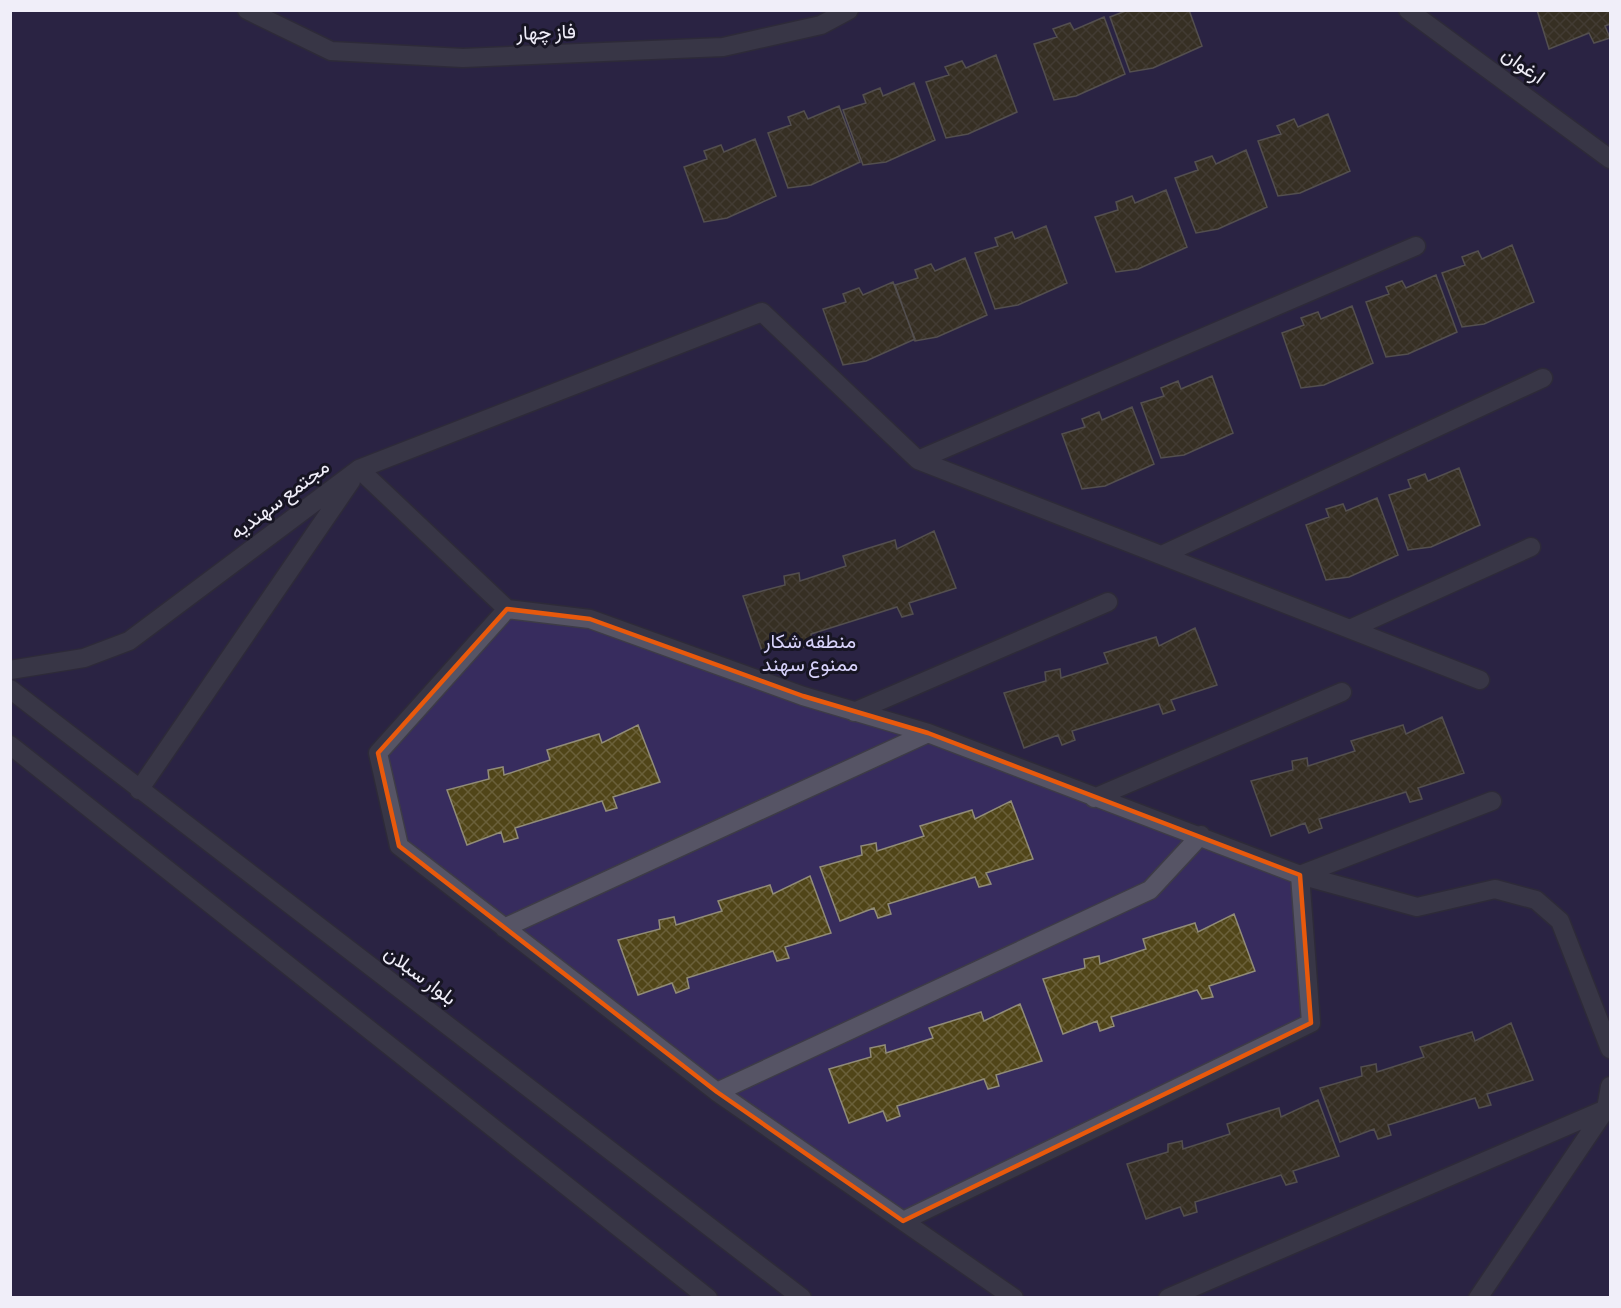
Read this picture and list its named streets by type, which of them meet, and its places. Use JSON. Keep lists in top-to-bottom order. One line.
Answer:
{"streets":{"street":["فاز چهار","ارغوان","مجتمع سهندیه","بلوار سبلان"]},"crossings":[["مجتمع سهندیه","بلوار سبلان"]],"parks":["منطقه شکار ممنوع سهند"]}
